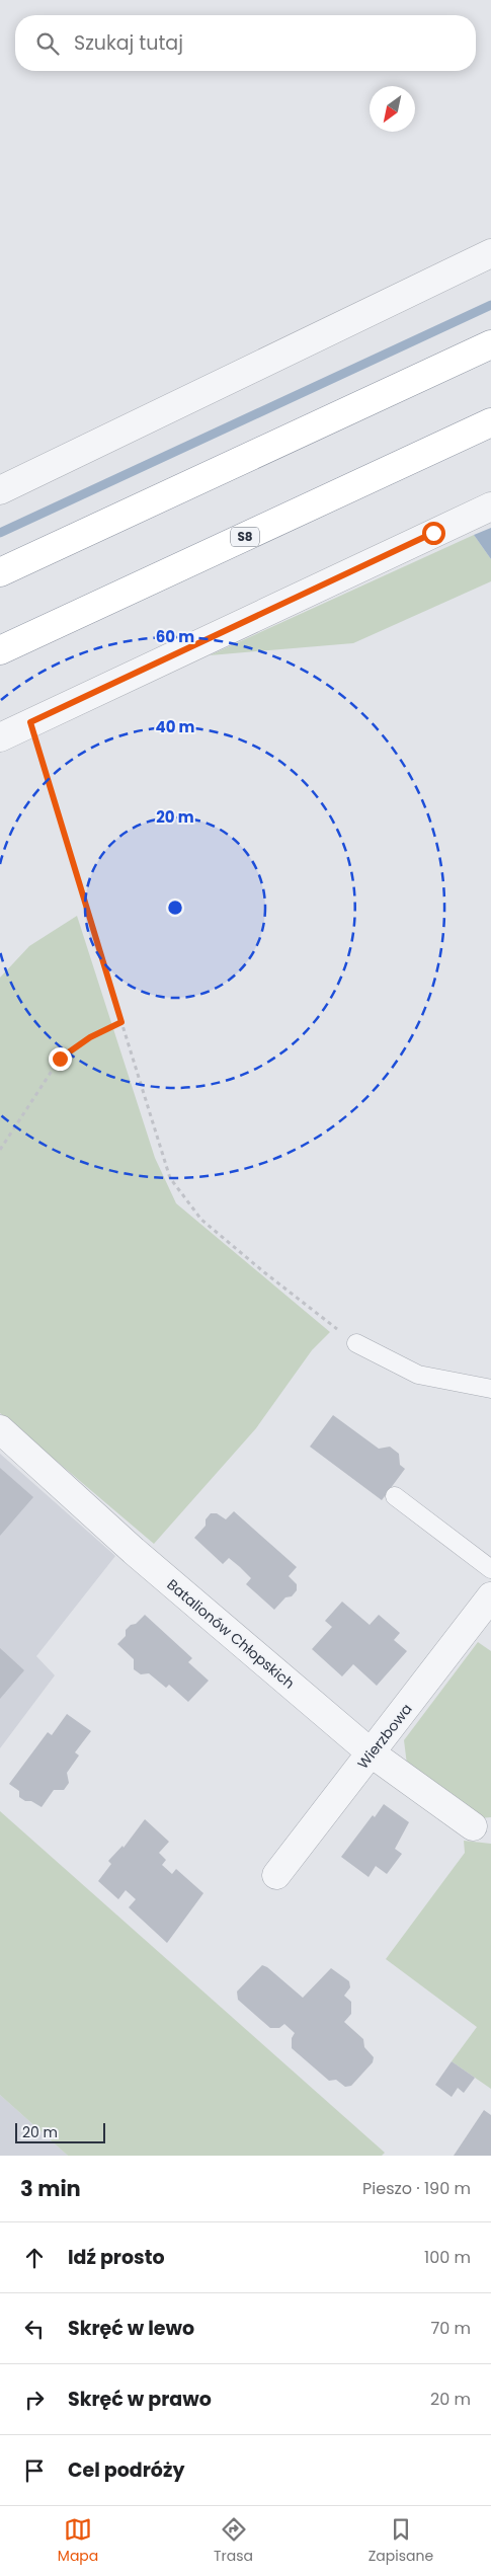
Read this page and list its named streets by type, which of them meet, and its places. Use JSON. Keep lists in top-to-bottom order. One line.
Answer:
{"streets":{"highway":["S8"],"street":["Batalionów Chłopskich","Wierzbowa"]},"crossings":[["Batalionów Chłopskich","Wierzbowa"]],"scale_bar":"20 m","north":"bottom left","page":{"search":"Szukaj tutaj","scale":"20 m","heading":["3 min","Pieszo · 190 m"],"list":[["Idź prosto","100 m"],["Skręć w lewo","70 m"],["Skręć w prawo","20 m"],"Cel podróży"],"nav":["Mapa","Trasa","Zapisane"]},"rings":["60 m","40 m","20 m"]}
